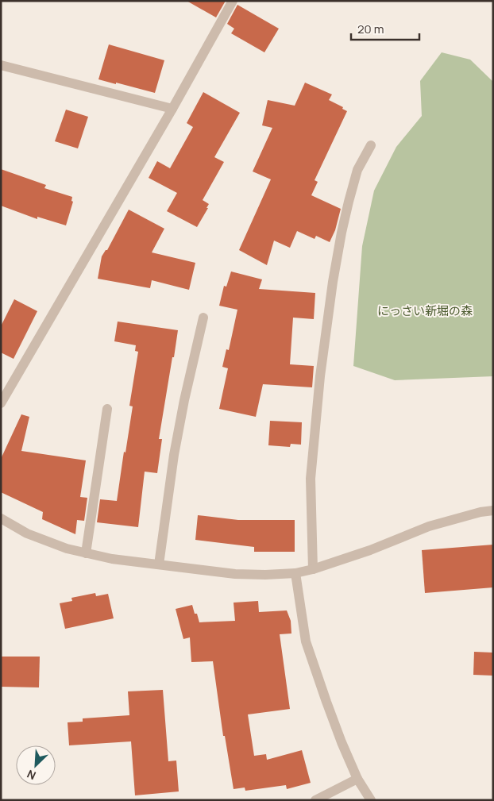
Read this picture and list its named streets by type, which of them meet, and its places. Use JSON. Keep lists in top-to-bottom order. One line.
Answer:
{"parks":["にっさい新堀の森"],"scale_bar":"20 m","north":"bottom left"}
